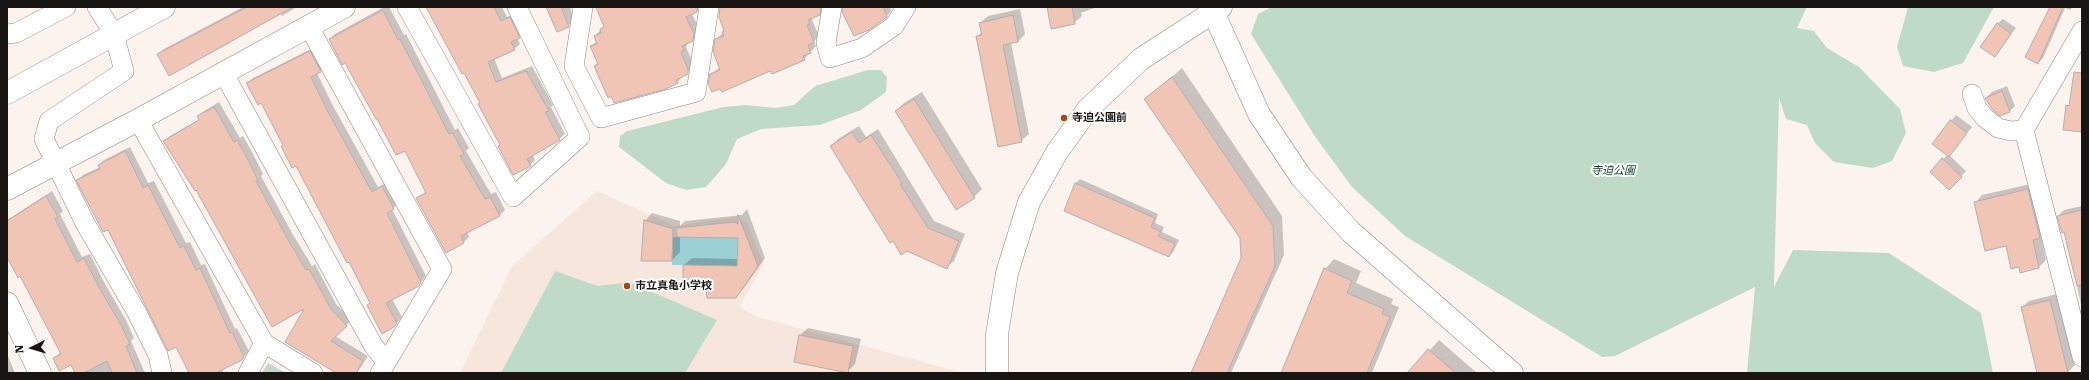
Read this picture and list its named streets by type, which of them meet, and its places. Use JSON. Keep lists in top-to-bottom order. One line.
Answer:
{"parks":["寺迫公園"],"places":["寺迫公園前","市立真亀小学校"],"north":"left"}
